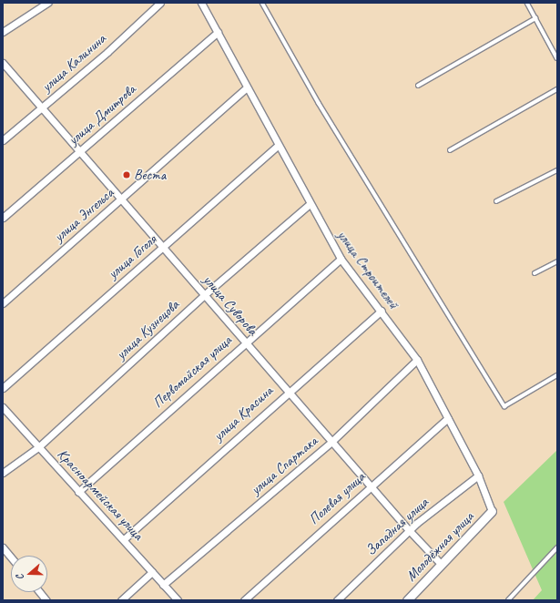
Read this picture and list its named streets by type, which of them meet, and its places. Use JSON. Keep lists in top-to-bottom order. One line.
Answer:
{"streets":{"street":["улица Калинина","улица Дмитрова","улица Энгельса","улица Гоголя","улица Строителей","улица Суворова","улица Кузнецова","Первомайская улица","улица Красина","улица Спартака","Красноармейская улица","Полевая улица","Западная улица","Молодёжная улица"]},"crossings":[["улица Калинина","улица Суворова"],["улица Дмитрова","улица Строителей"],["улица Дмитрова","улица Суворова"],["улица Энгельса","улица Строителей"],["улица Энгельса","улица Суворова"],["улица Гоголя","улица Строителей"],["улица Гоголя","улица Суворова"],["улица Строителей","улица Кузнецова"],["улица Строителей","Первомайская улица"],["улица Строителей","улица Красина"],["улица Строителей","улица Спартака"],["улица Строителей","Полевая улица"],["улица Строителей","Западная улица"],["улица Строителей","Молодёжная улица"],["улица Суворова","улица Кузнецова"],["улица Суворова","Первомайская улица"],["улица Суворова","улица Красина"],["улица Суворова","улица Спартака"],["улица Суворова","Полевая улица"],["улица Суворова","Западная улица"],["улица Суворова","Молодёжная улица"],["улица Кузнецова","Красноармейская улица"],["Первомайская улица","Красноармейская улица"],["улица Красина","Красноармейская улица"],["улица Спартака","Красноармейская улица"]],"places":["Веста"],"north":"left"}
